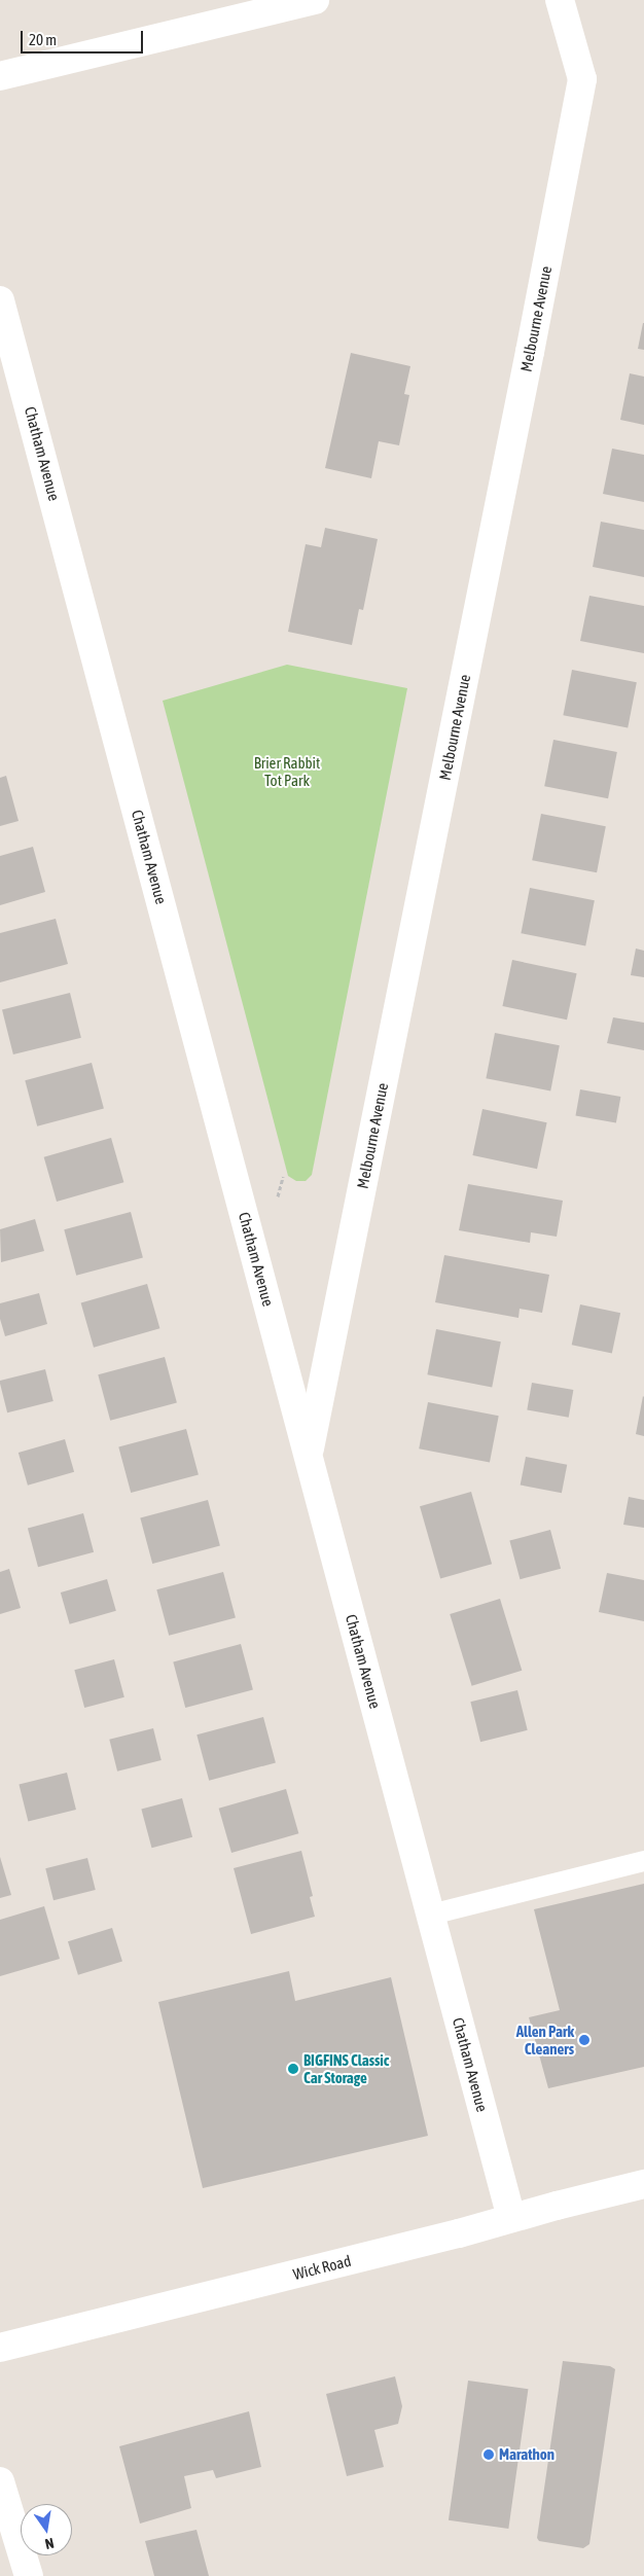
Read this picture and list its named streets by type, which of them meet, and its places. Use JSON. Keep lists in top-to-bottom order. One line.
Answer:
{"streets":{"street":["Melbourne Avenue","Chatham Avenue","Wick Road"]},"crossings":[["Melbourne Avenue","Chatham Avenue"],["Chatham Avenue","Wick Road"]],"parks":["Brier Rabbit Tot Park"],"places":["Allen Park Cleaners","BIGFINS Classic Car Storage","Marathon"],"scale_bar":"20 m","north":"bottom"}
